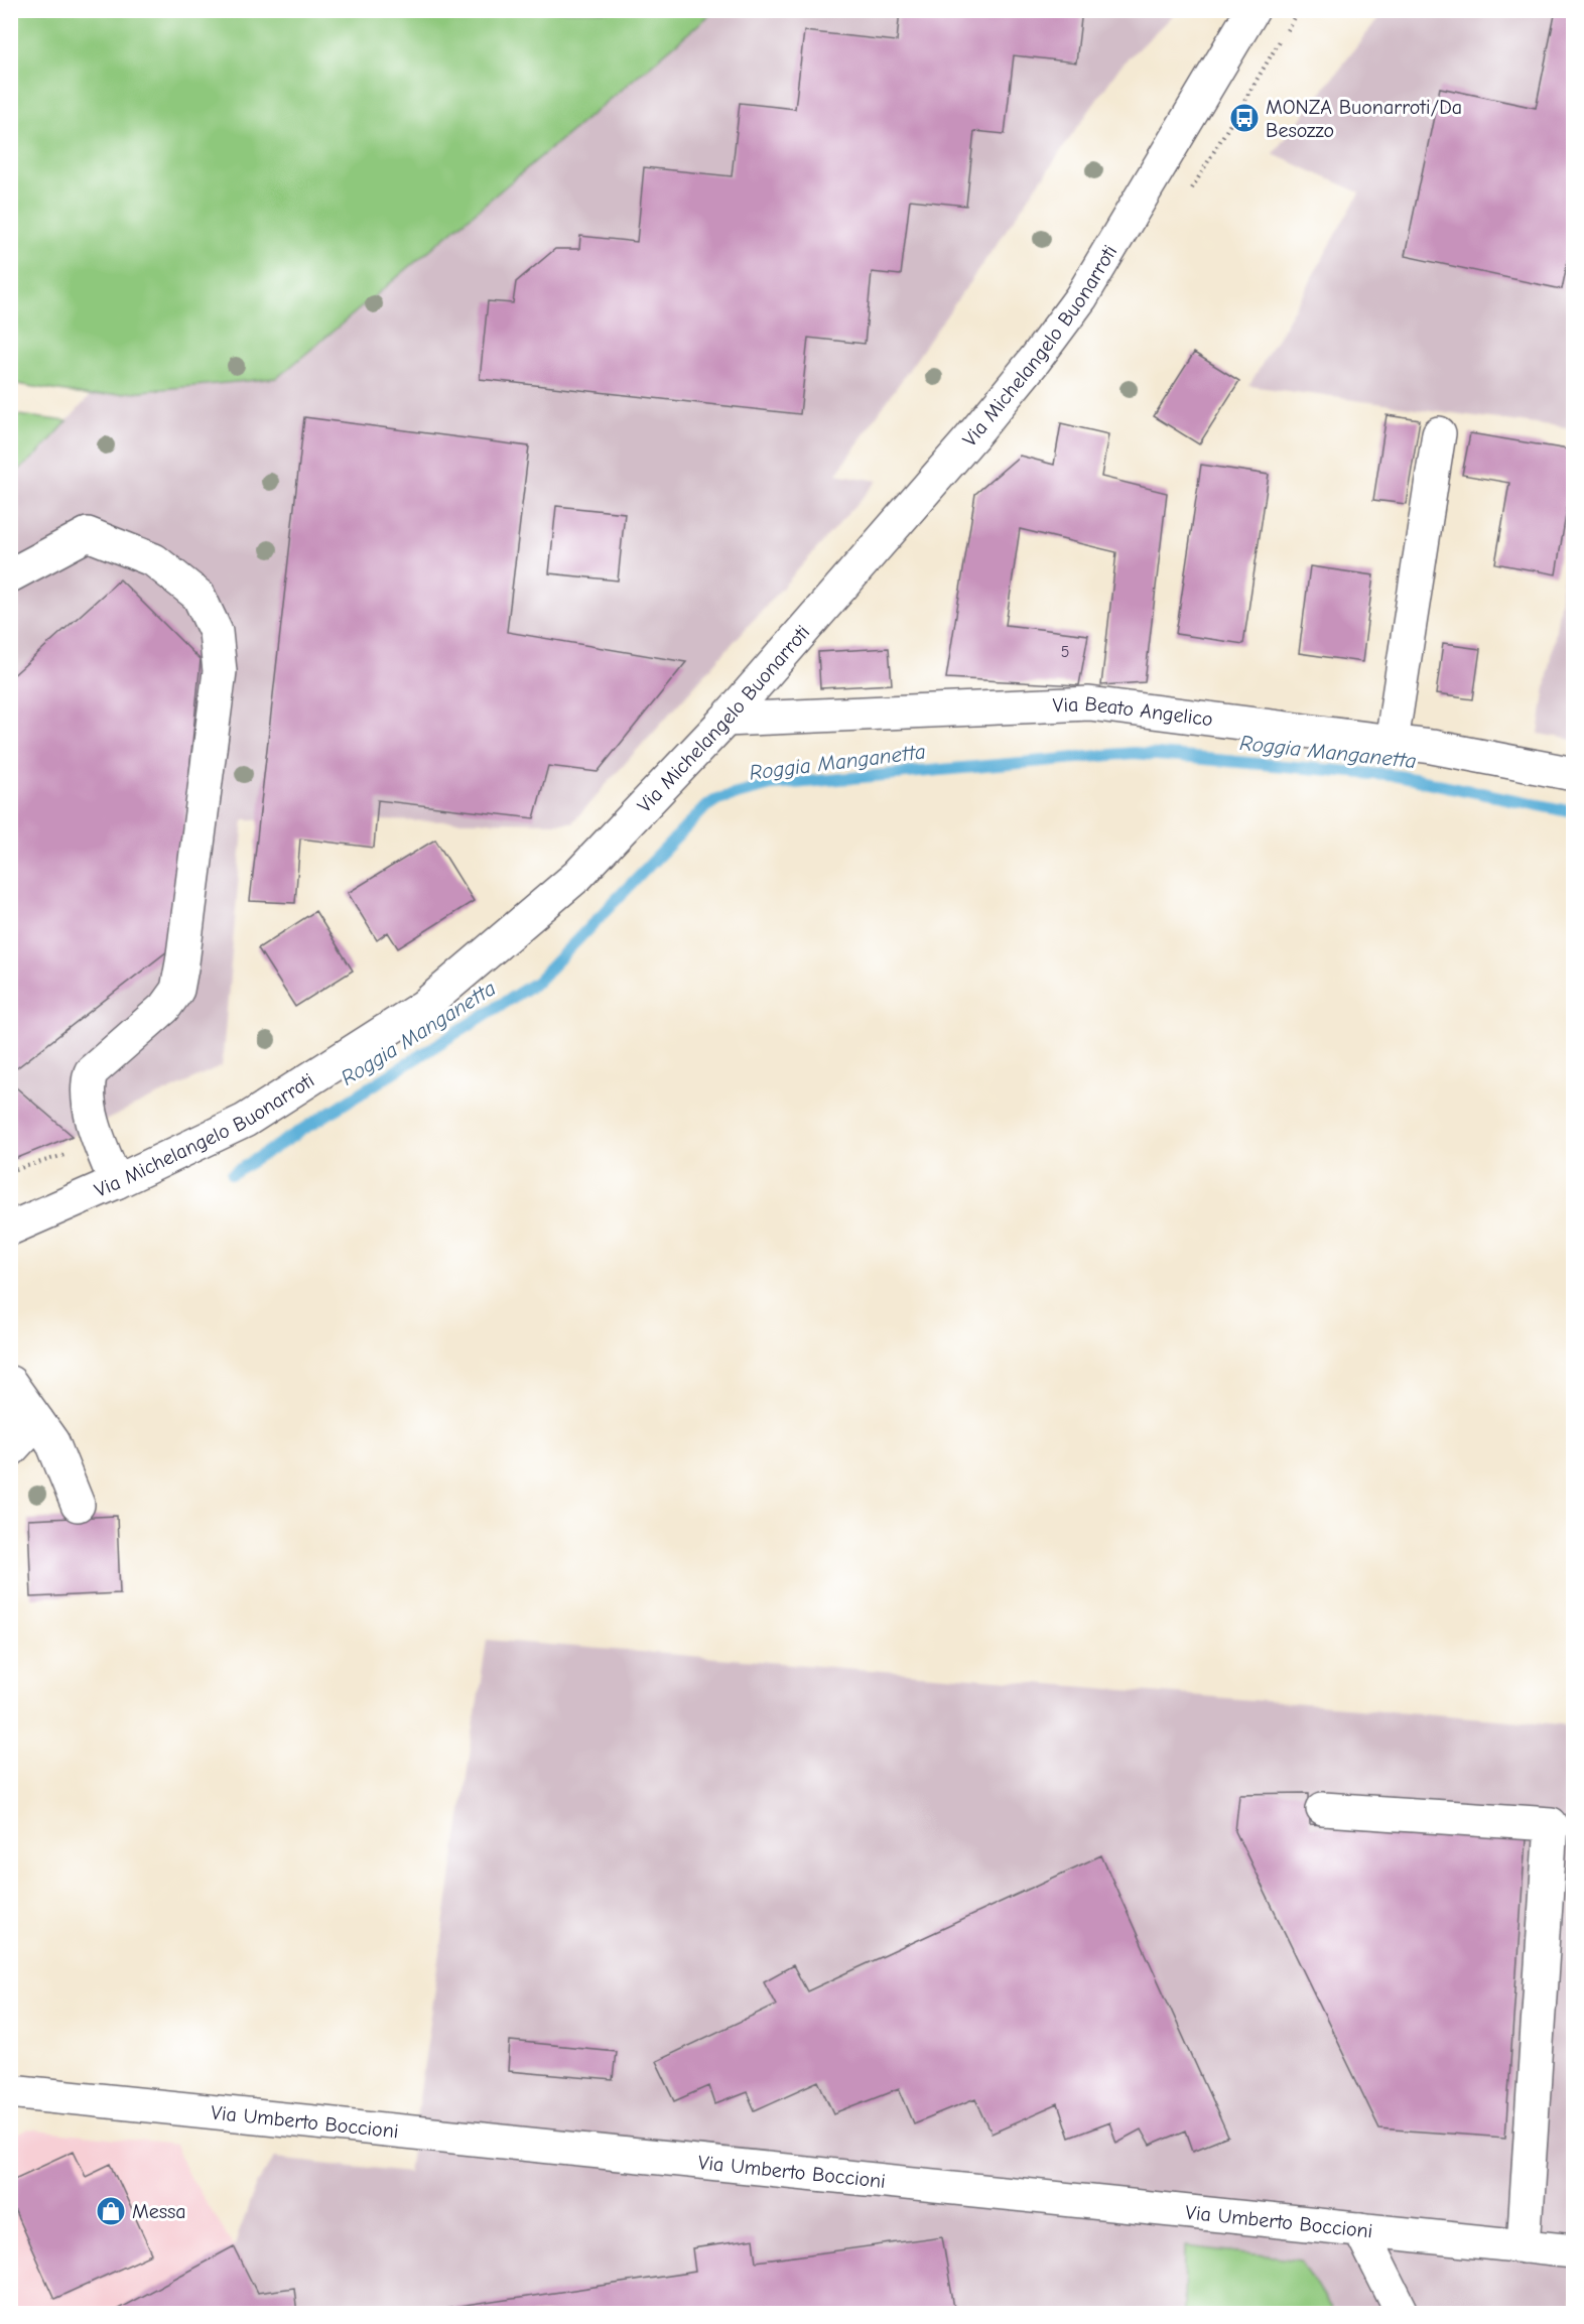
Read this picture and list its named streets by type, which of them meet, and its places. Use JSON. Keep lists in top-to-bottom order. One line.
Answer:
{"streets":{"street":["Via Michelangelo Buonarroti","Via Beato Angelico","Via Umberto Boccioni"]},"crossings":[["Via Michelangelo Buonarroti","Via Beato Angelico"]],"water":["Roggia Manganetta"],"places":{"bus stop":["MONZA Buonarroti/Da Besozzo"],"shop":["Messa"]},"house_numbers":["5"]}
